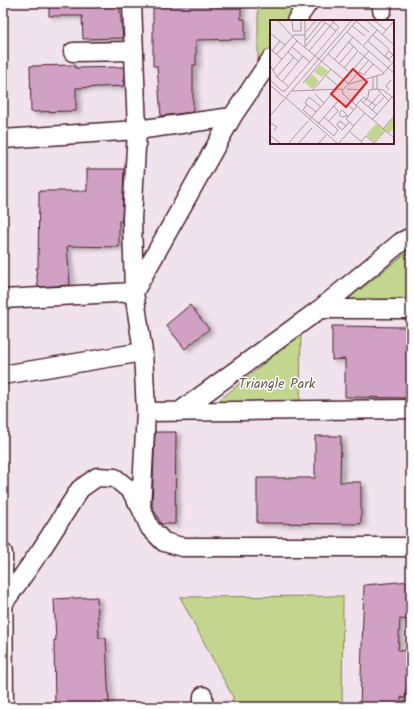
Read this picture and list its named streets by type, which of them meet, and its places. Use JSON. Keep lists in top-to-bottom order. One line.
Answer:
{"parks":["Triangle Park"]}
